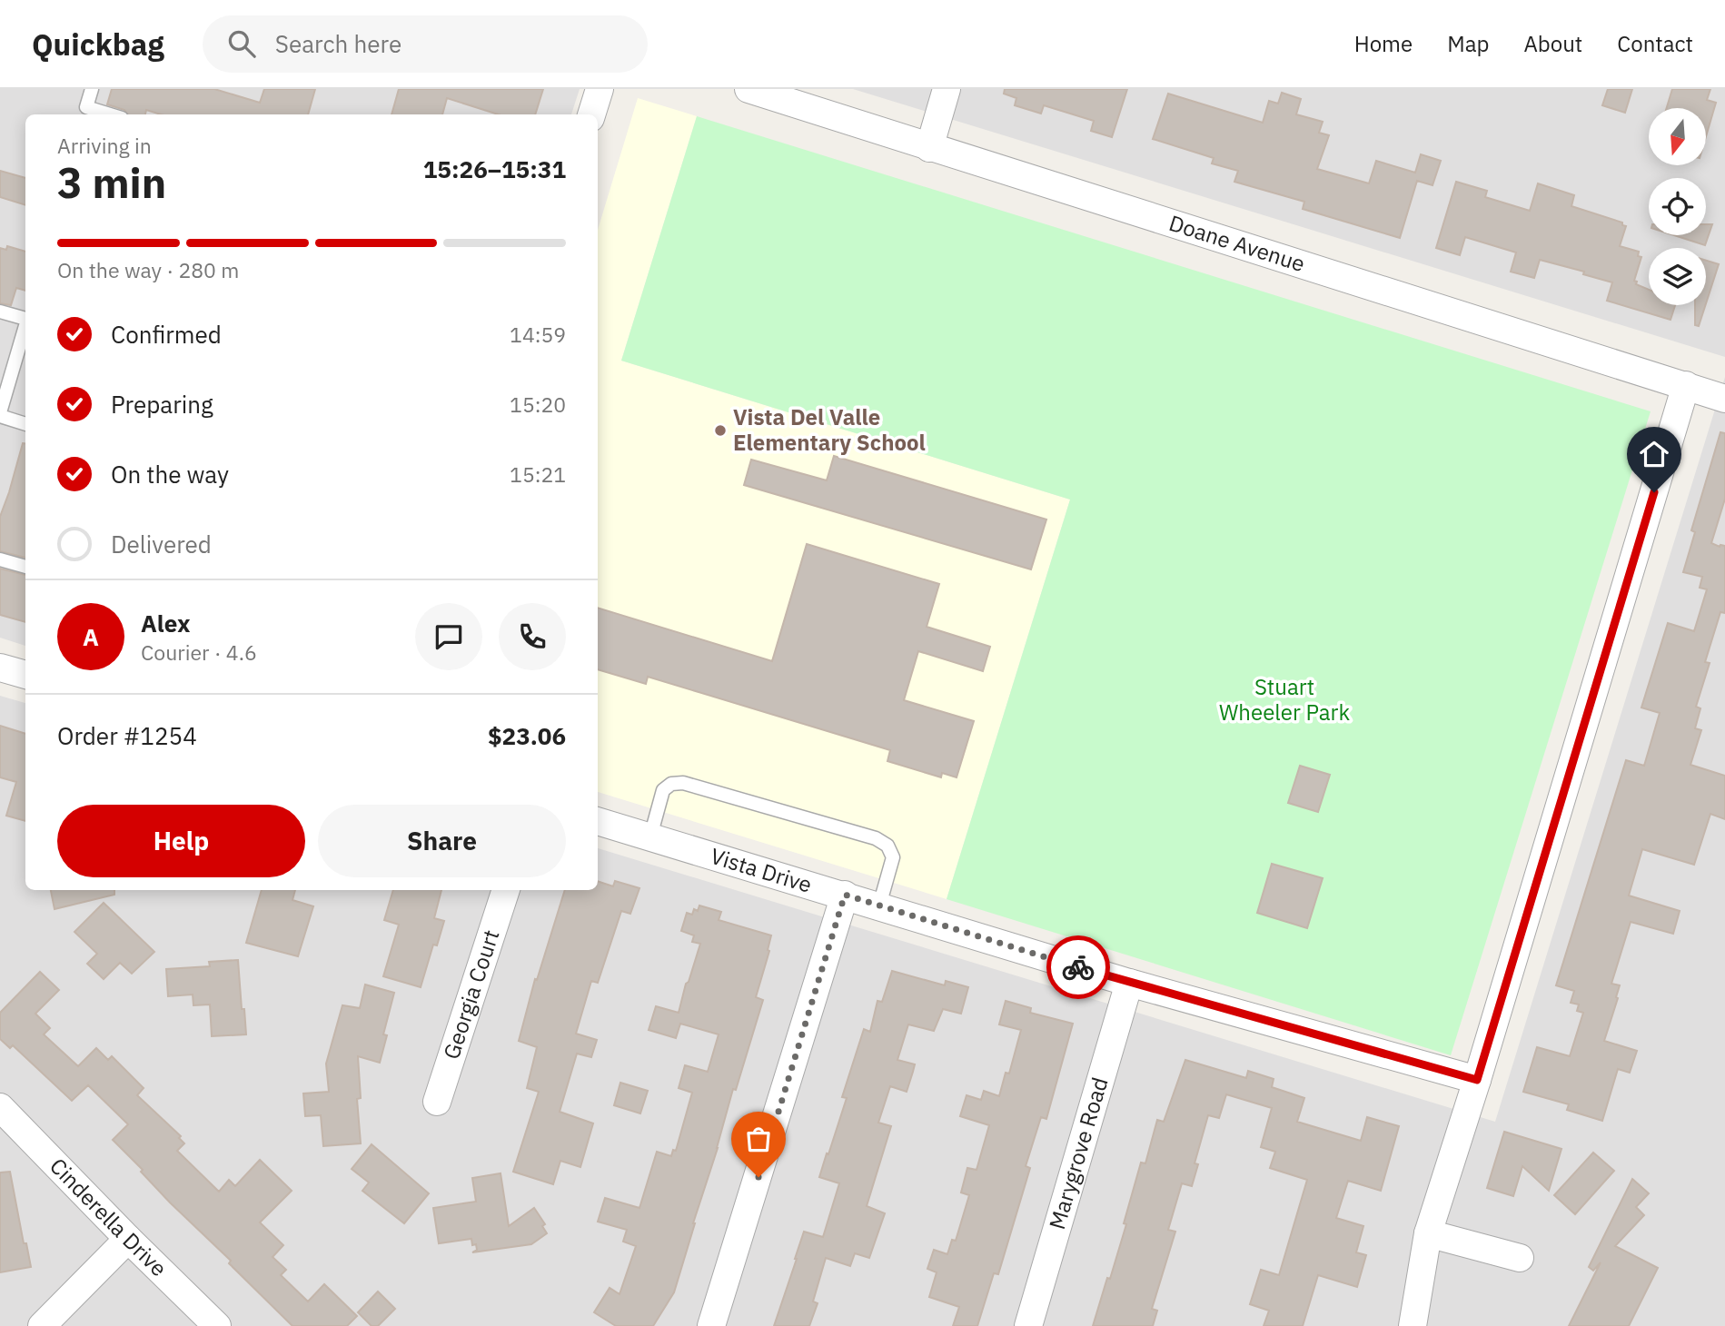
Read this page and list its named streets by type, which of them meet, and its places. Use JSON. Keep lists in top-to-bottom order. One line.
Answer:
{"streets":{"street":["Doane Avenue","Vista Drive","Georgia Court","Marygrove Road","Cinderella Drive"]},"crossings":[["Vista Drive","Marygrove Road"]],"parks":["Stuart Wheeler Park"],"places":["Vista Del Valle Elementary School"],"north":"bottom","page":{"header":"Quickbag","search":"Search here","nav":["Home","Map","About","Contact"],"heading":["3 min","Arriving in","15:26–15:31"],"panel":["Alex","Courier · 4.6","Order #1254","$23.06"],"bar":"On the way · 280 m","list":[["Confirmed","14:59"],["Preparing","15:20"],["On the way","15:21"],"Delivered"],"round":"A","buttons":["Help","Share"]}}
